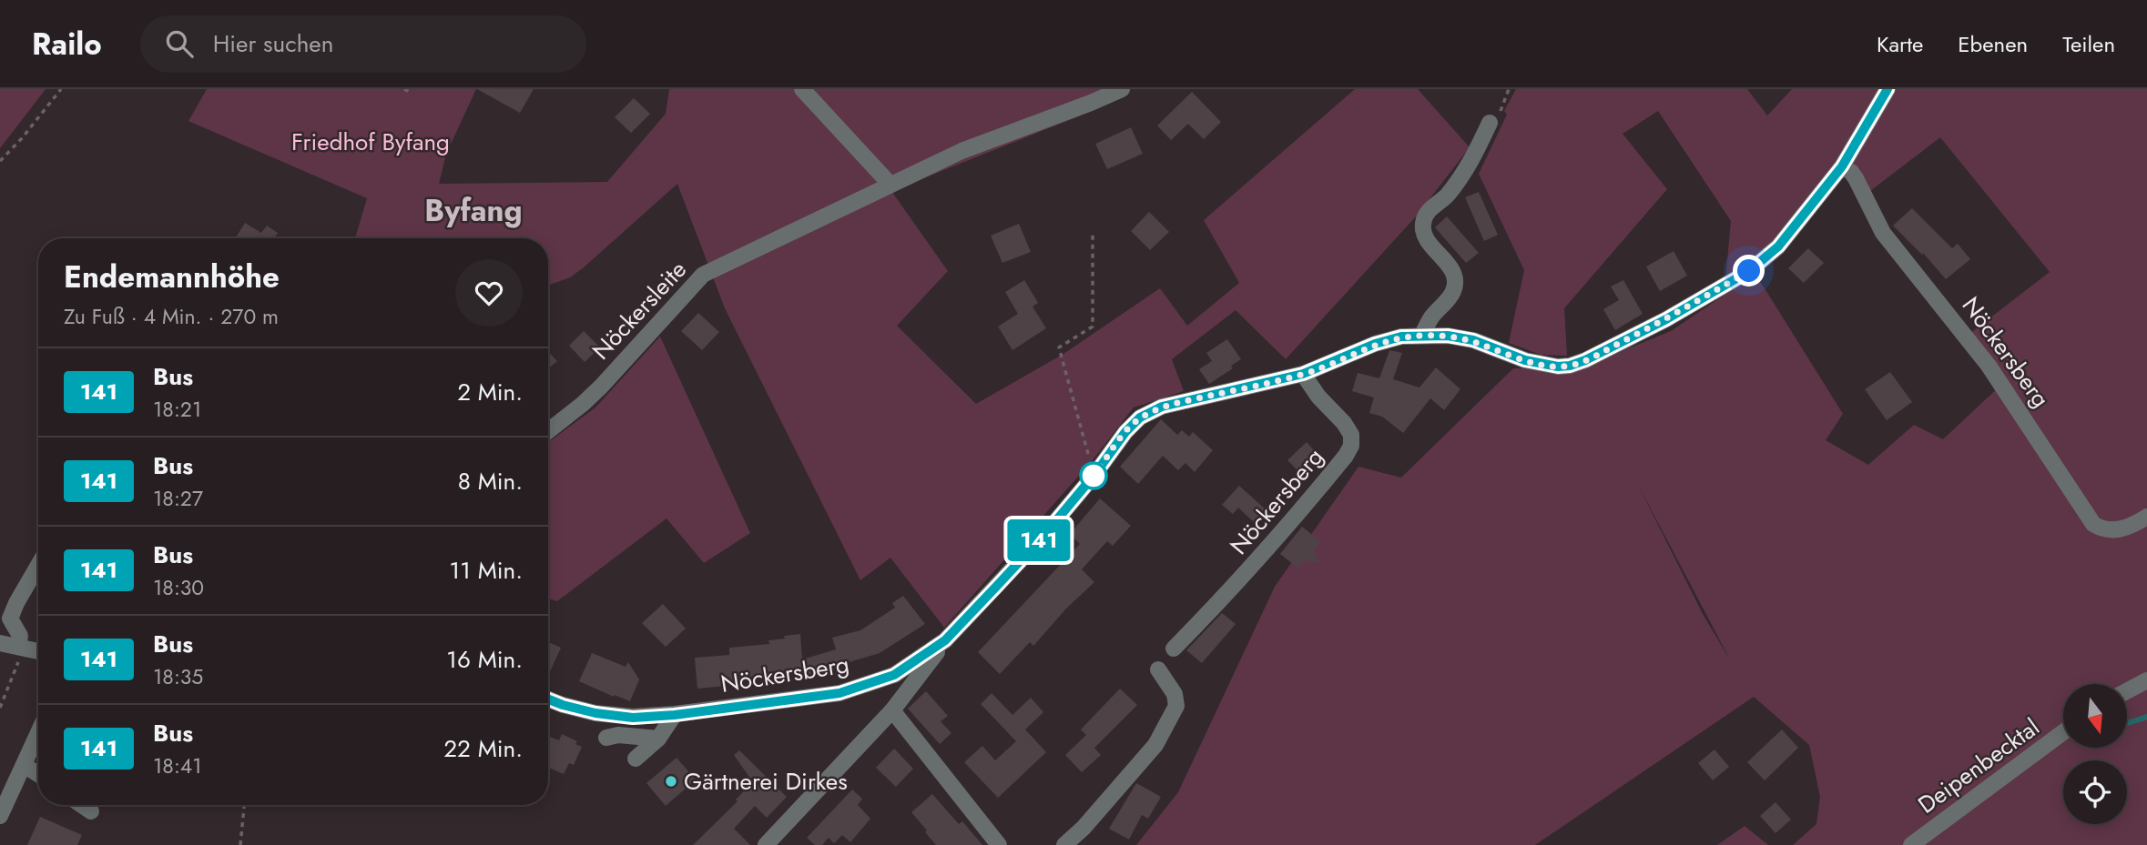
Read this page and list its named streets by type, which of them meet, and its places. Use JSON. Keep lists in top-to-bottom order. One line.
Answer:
{"streets":{"street":["Nöckersleite","Nöckersberg","Deipenbecktal"]},"districts":["Byfang"],"parks":["Friedhof Byfang"],"places":["Gärtnerei Dirkes"],"lines":["bus line 141"],"north":"bottom","page":{"header":"Railo","search":"Hier suchen","nav":["Karte","Ebenen","Teilen"],"on_map":"141","heading":["Endemannhöhe","Zu Fuß · 4 Min. · 270 m"],"list":[{"mark":"141","name":"Bus","note":"18:21","value":"2 Min."},{"mark":"141","name":"Bus","note":"18:27","value":"8 Min."},{"mark":"141","name":"Bus","note":"18:30","value":"11 Min."},{"mark":"141","name":"Bus","note":"18:35","value":"16 Min."},{"mark":"141","name":"Bus","note":"18:41","value":"22 Min."}]}}
